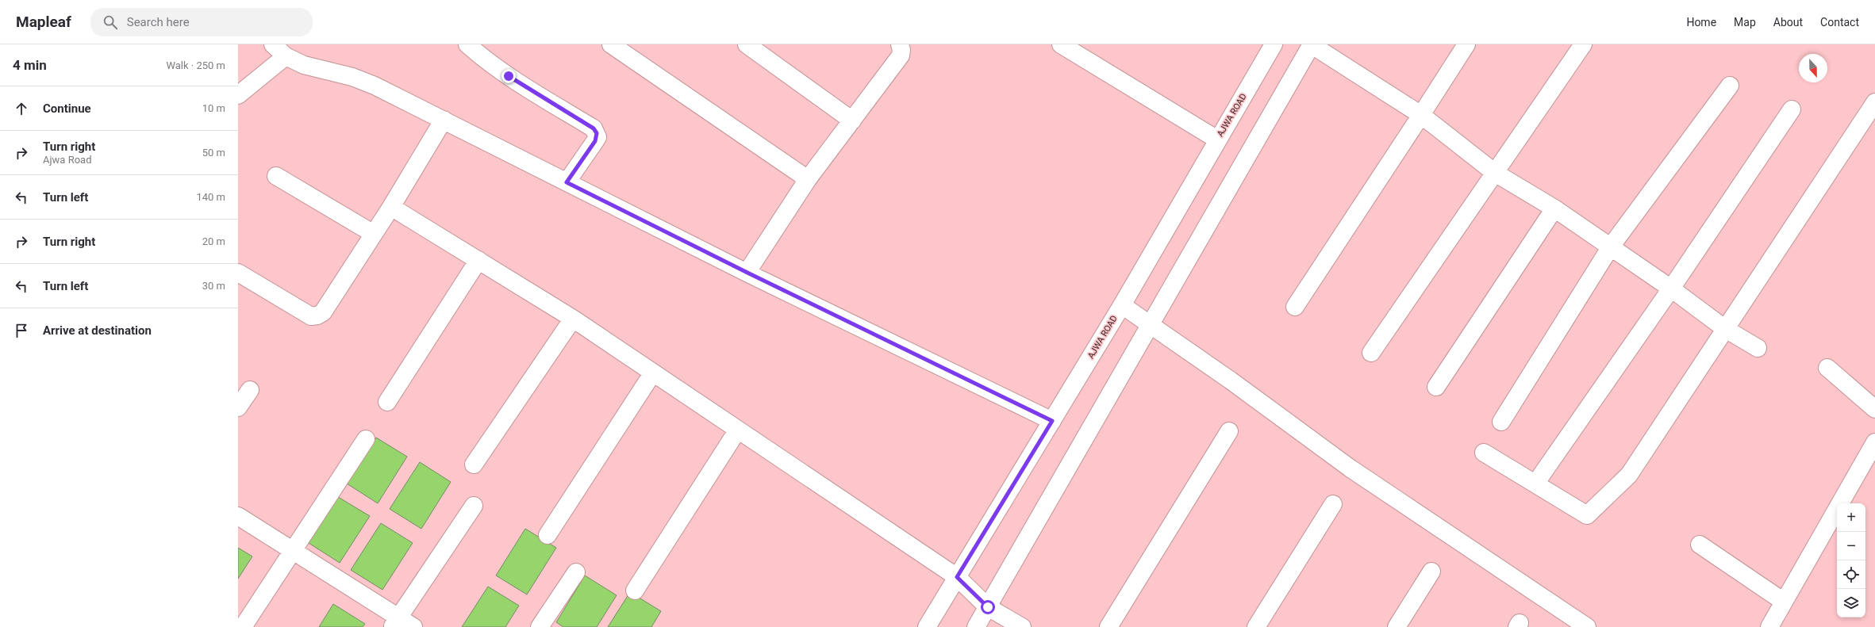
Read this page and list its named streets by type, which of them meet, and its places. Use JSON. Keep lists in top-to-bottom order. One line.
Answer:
{"streets":{"street":["AJWA ROAD"]},"north":"bottom","page":{"header":"Mapleaf","search":"Search here","nav":["Home","Map","About","Contact"],"heading":["4 min","Walk · 250 m"],"list":[["Continue","10 m"],["Turn right","Ajwa Road","50 m"],["Turn left","140 m"],["Turn right","20 m"],["Turn left","30 m"],"Arrive at destination"],"map_buttons":["+","−"]}}
